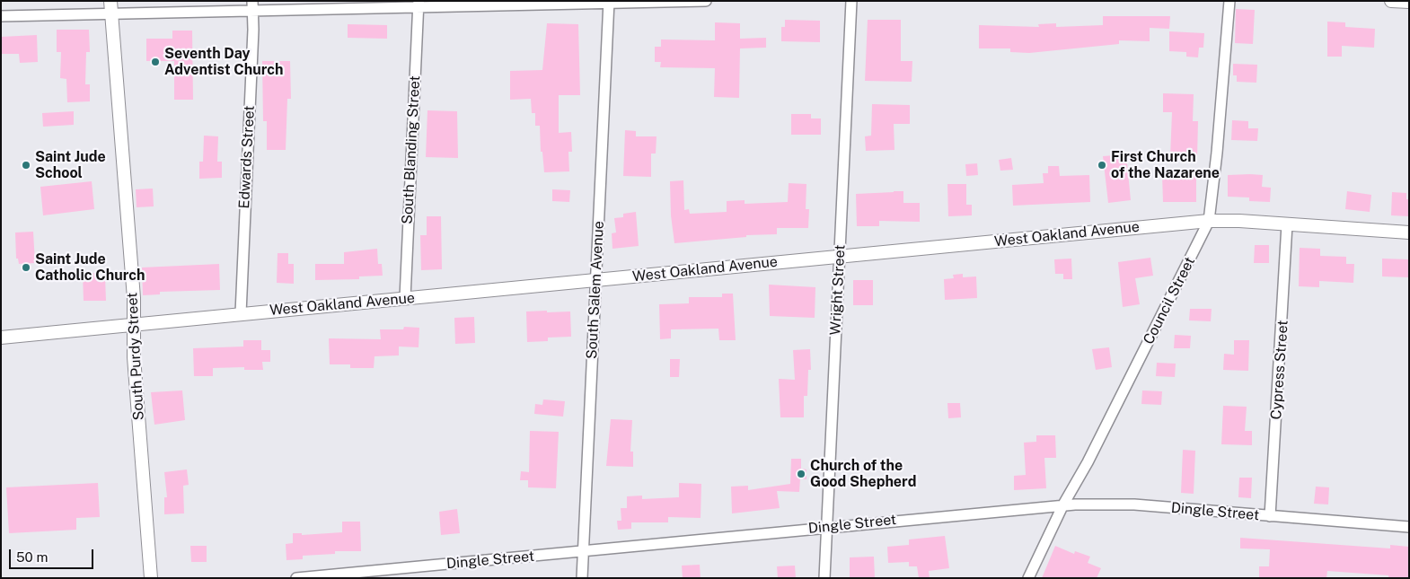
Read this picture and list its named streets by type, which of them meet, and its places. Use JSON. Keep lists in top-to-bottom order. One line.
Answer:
{"streets":{"street":["South Blanding Street","Edwards Street","West Oakland Avenue","South Salem Avenue","Wright Street","Council Street","South Purdy Street","Cypress Street","Dingle Street"]},"crossings":[["South Blanding Street","West Oakland Avenue"],["Edwards Street","West Oakland Avenue"],["West Oakland Avenue","South Salem Avenue"],["West Oakland Avenue","Wright Street"],["West Oakland Avenue","Council Street"],["West Oakland Avenue","South Purdy Street"],["West Oakland Avenue","Cypress Street"],["South Salem Avenue","Dingle Street"],["Wright Street","Dingle Street"],["Council Street","Dingle Street"],["Cypress Street","Dingle Street"]],"places":["Seventh Day Adventist Church","Saint Jude School","First Church of the Nazarene","Saint Jude Catholic Church","Church of the Good Shepherd"],"scale_bar":"50 m"}
